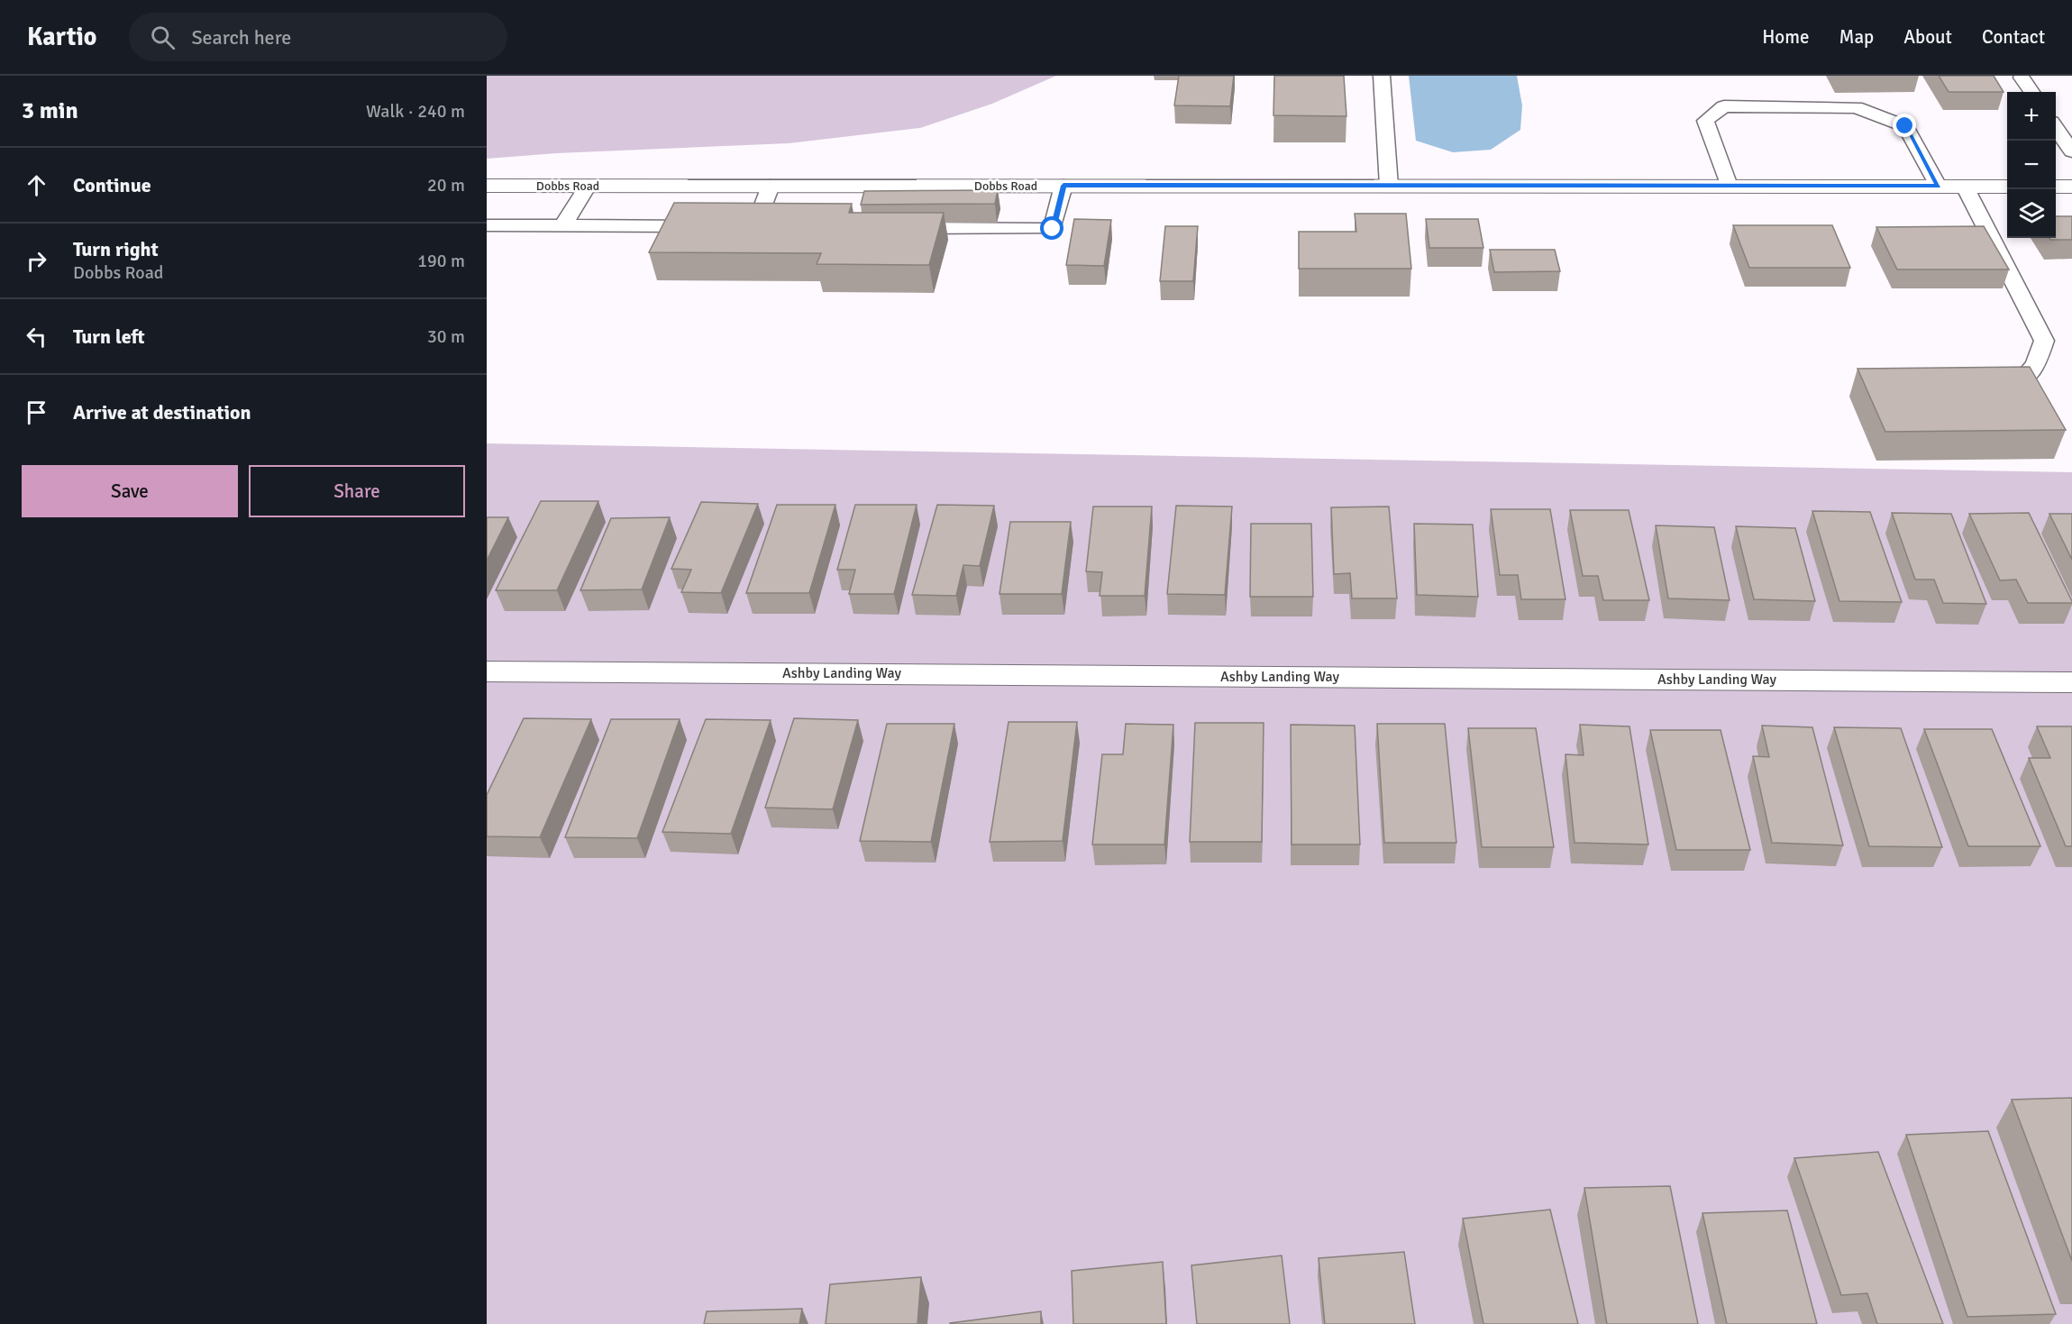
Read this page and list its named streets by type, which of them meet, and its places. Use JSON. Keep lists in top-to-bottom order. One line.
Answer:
{"streets":{"street":["Dobbs Road","Ashby Landing Way"]},"page":{"header":"Kartio","search":"Search here","nav":["Home","Map","About","Contact"],"heading":["3 min","Walk · 240 m"],"map_buttons":["+","−"],"list":[["Continue","20 m"],["Turn right","Dobbs Road","190 m"],["Turn left","30 m"],"Arrive at destination"],"buttons":["Save","Share"]}}
